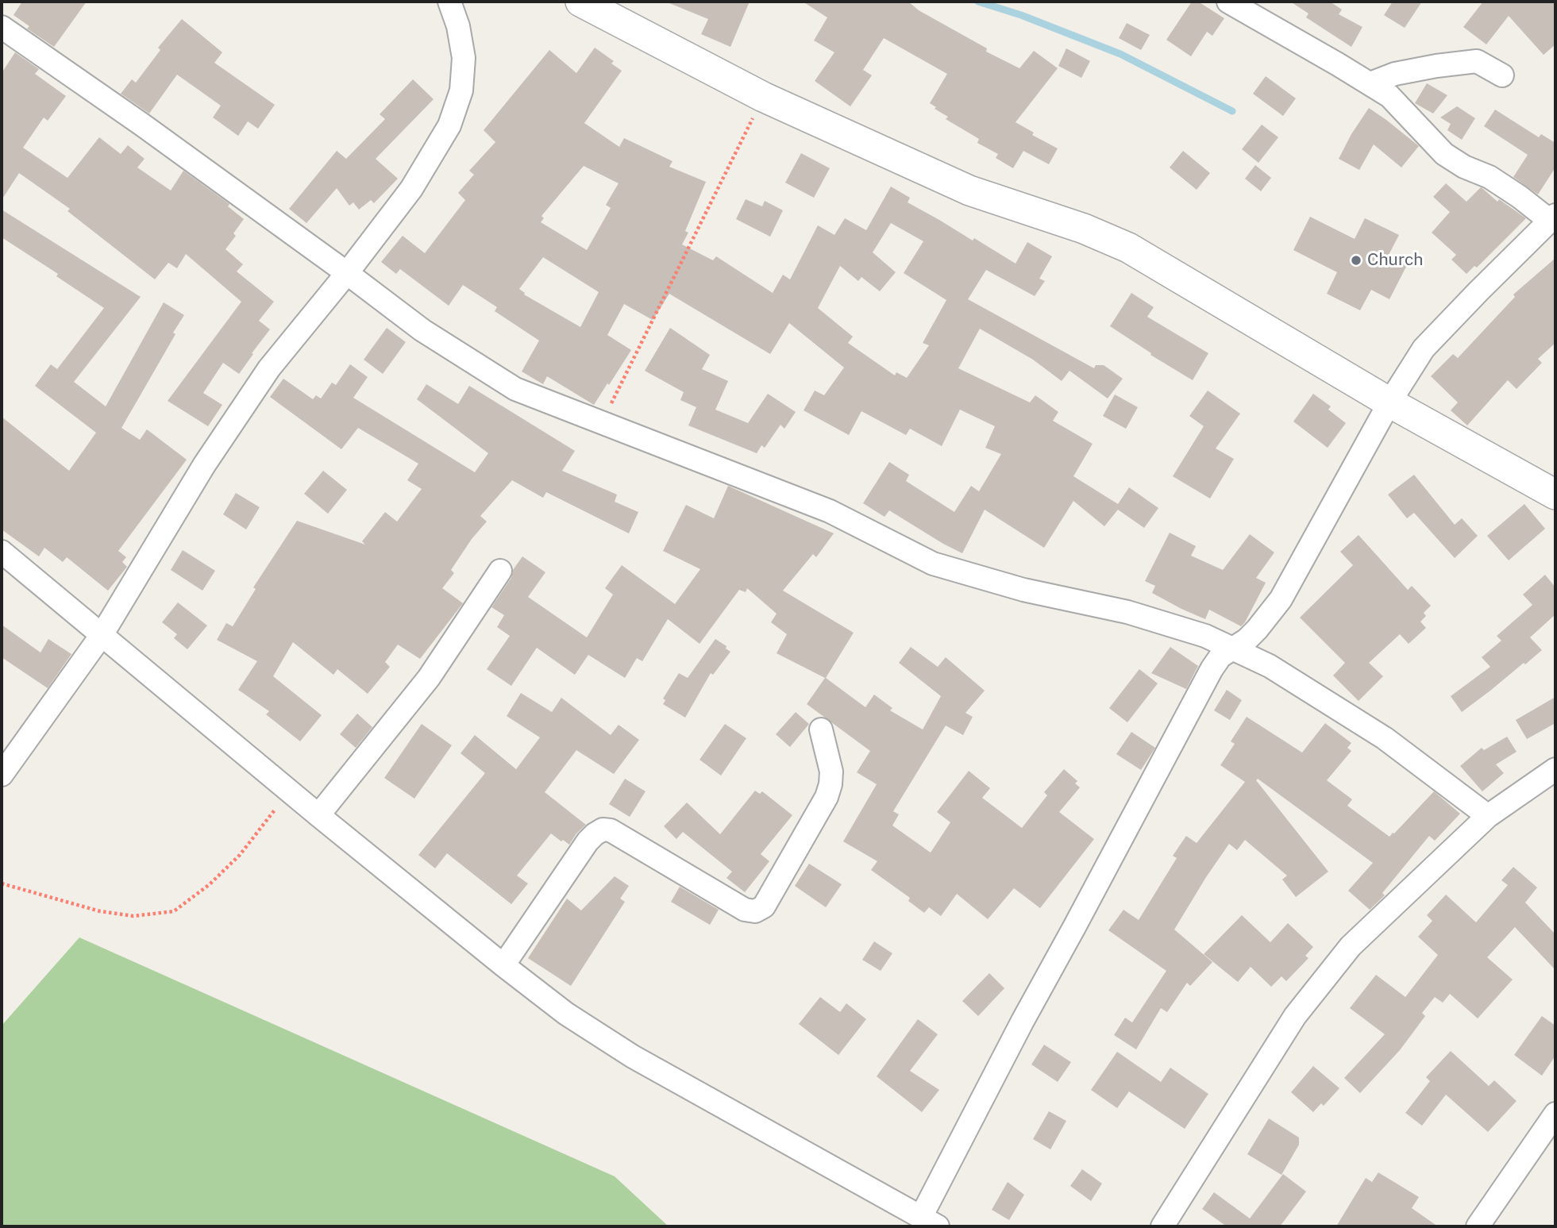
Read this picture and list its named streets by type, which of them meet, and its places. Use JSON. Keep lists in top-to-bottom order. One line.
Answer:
{"places":["Church"]}
